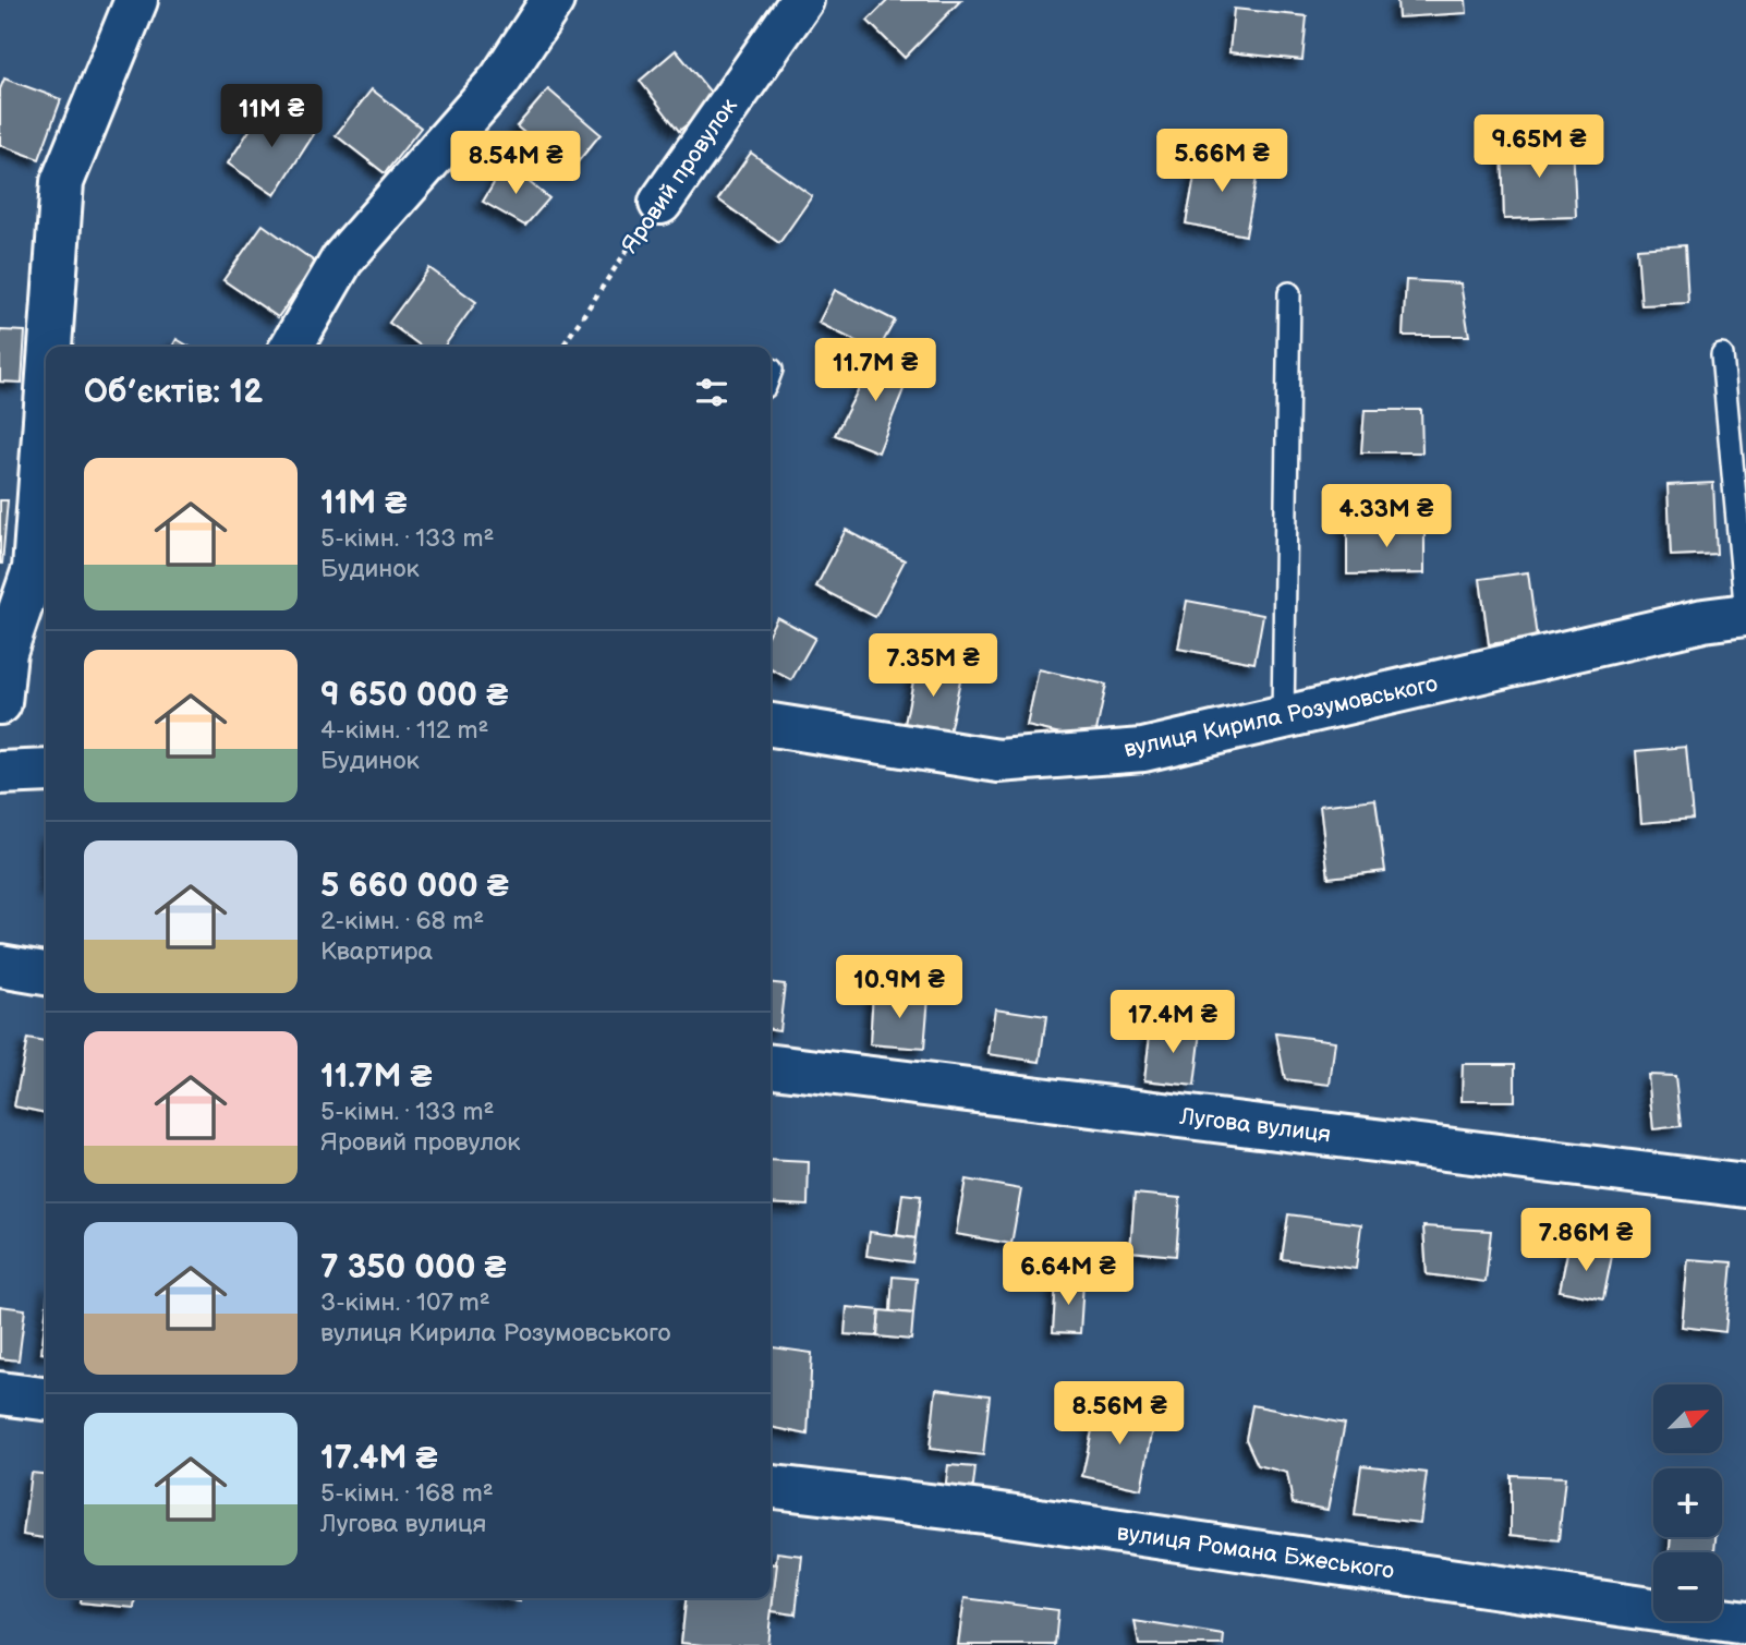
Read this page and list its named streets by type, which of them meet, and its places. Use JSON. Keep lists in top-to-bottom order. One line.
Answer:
{"streets":{"street":["Яровий провулок","вулиця Кирила Розумовського","Лугова вулиця","вулиця Романа Бжеського"]},"north":"top right","page":{"price":["11M ₴","9.65M ₴","5.66M ₴","8.54M ₴","11.7M ₴","4.33M ₴","7.35M ₴","10.9M ₴","17.4M ₴","7.86M ₴","6.64M ₴","8.56M ₴"],"heading":"Об’єктів: 12","list":[{"name":"11M ₴","note":"5-кімн. · 133 m² · Будинок"},{"name":"9 650 000 ₴","note":"4-кімн. · 112 m² · Будинок"},{"name":"5 660 000 ₴","note":"2-кімн. · 68 m² · Квартира"},{"name":"11.7M ₴","note":"5-кімн. · 133 m² · Яровий провулок"},{"name":"7 350 000 ₴","note":"3-кімн. · 107 m² · вулиця Кирила Розумовського"},{"name":"17.4M ₴","note":"5-кімн. · 168 m² · Лугова вулиця"}],"map_buttons":["+","−"]}}
